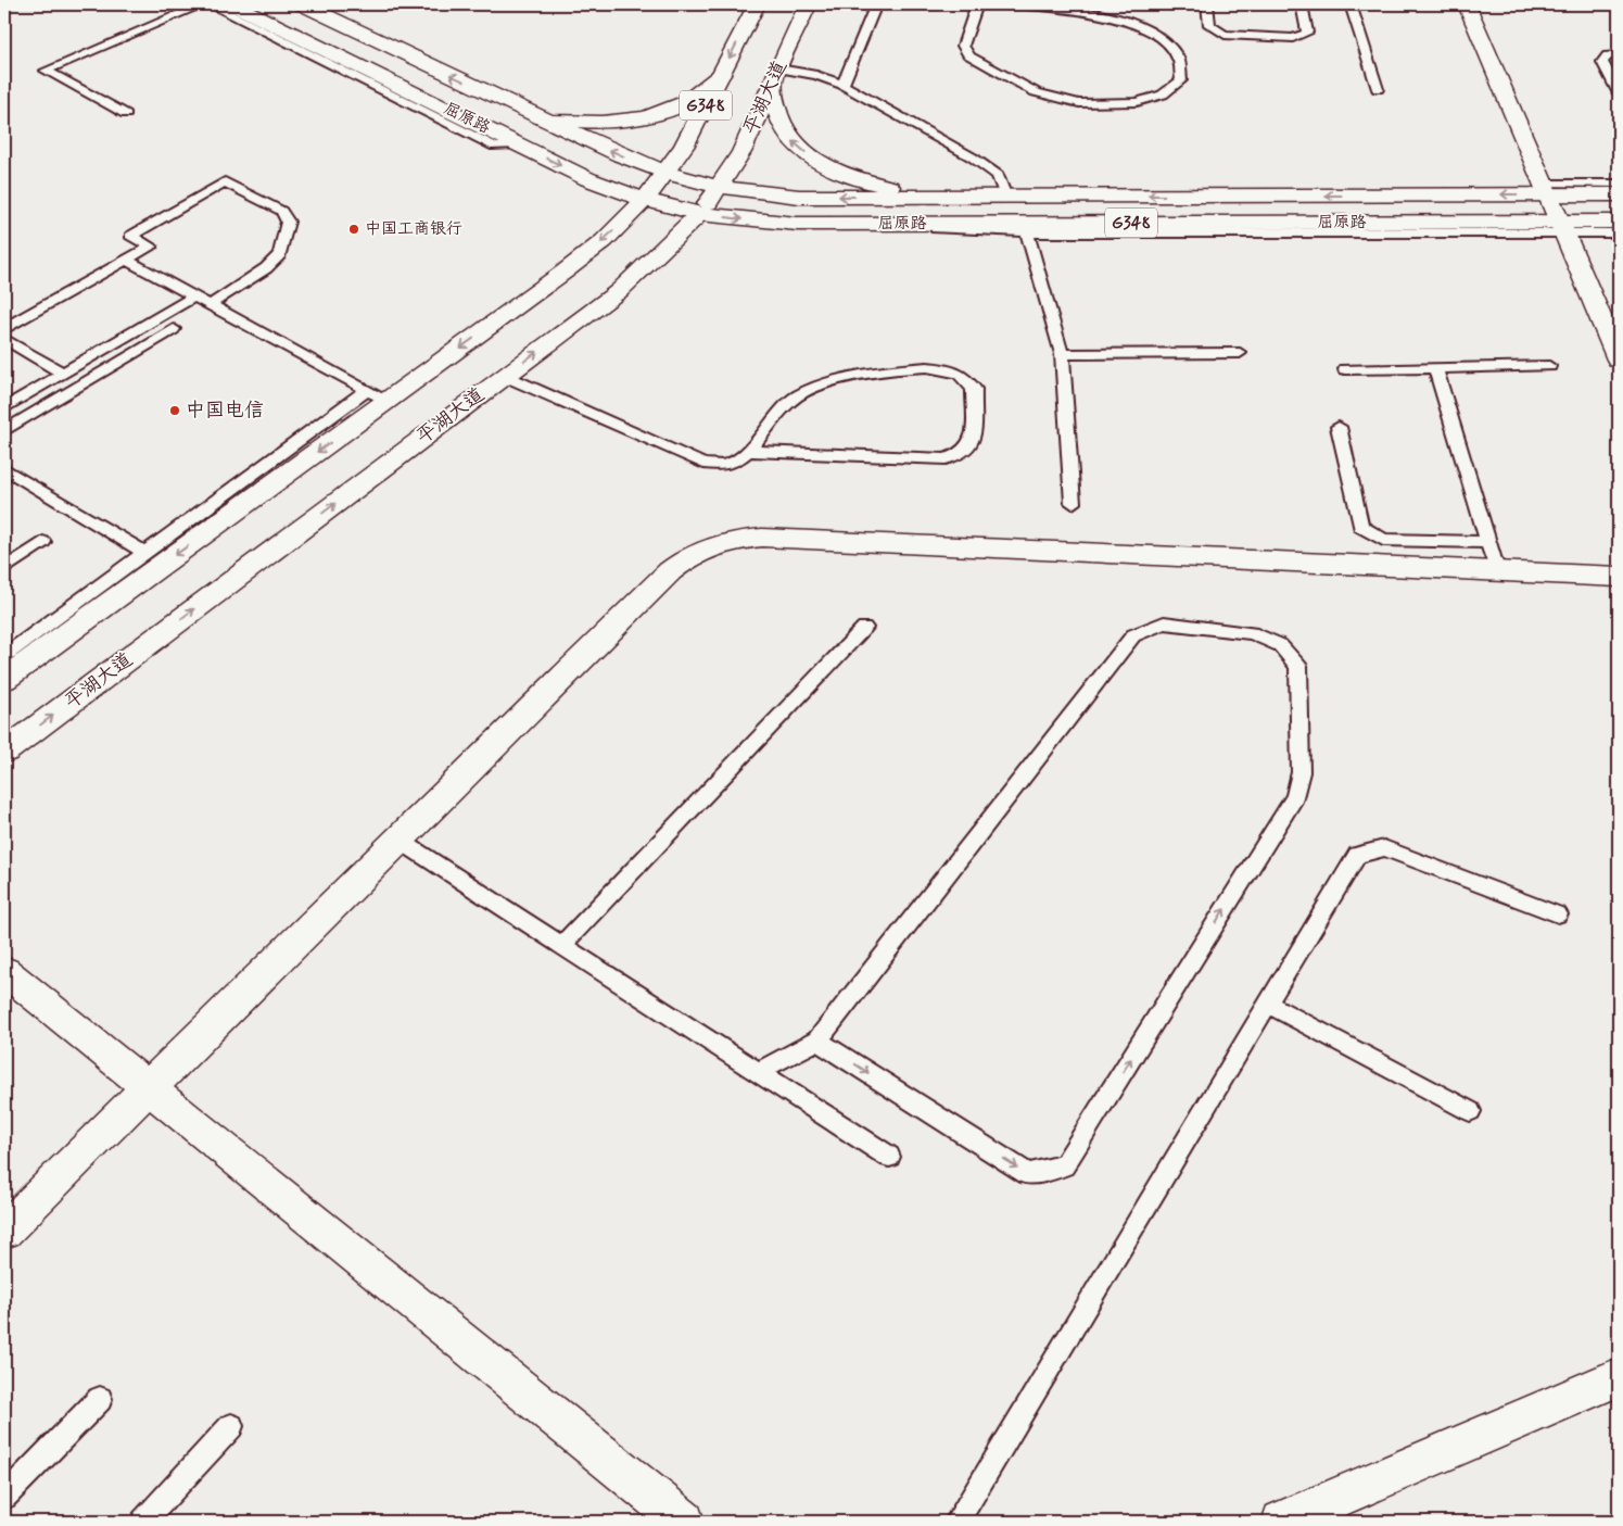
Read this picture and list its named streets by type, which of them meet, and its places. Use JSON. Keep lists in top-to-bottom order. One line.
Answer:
{"streets":{"main road":["平湖大道","G348","屈原路"]},"crossings":[["平湖大道","屈原路"],["G348","屈原路"]],"places":["中国工商银行","中国电信"]}
